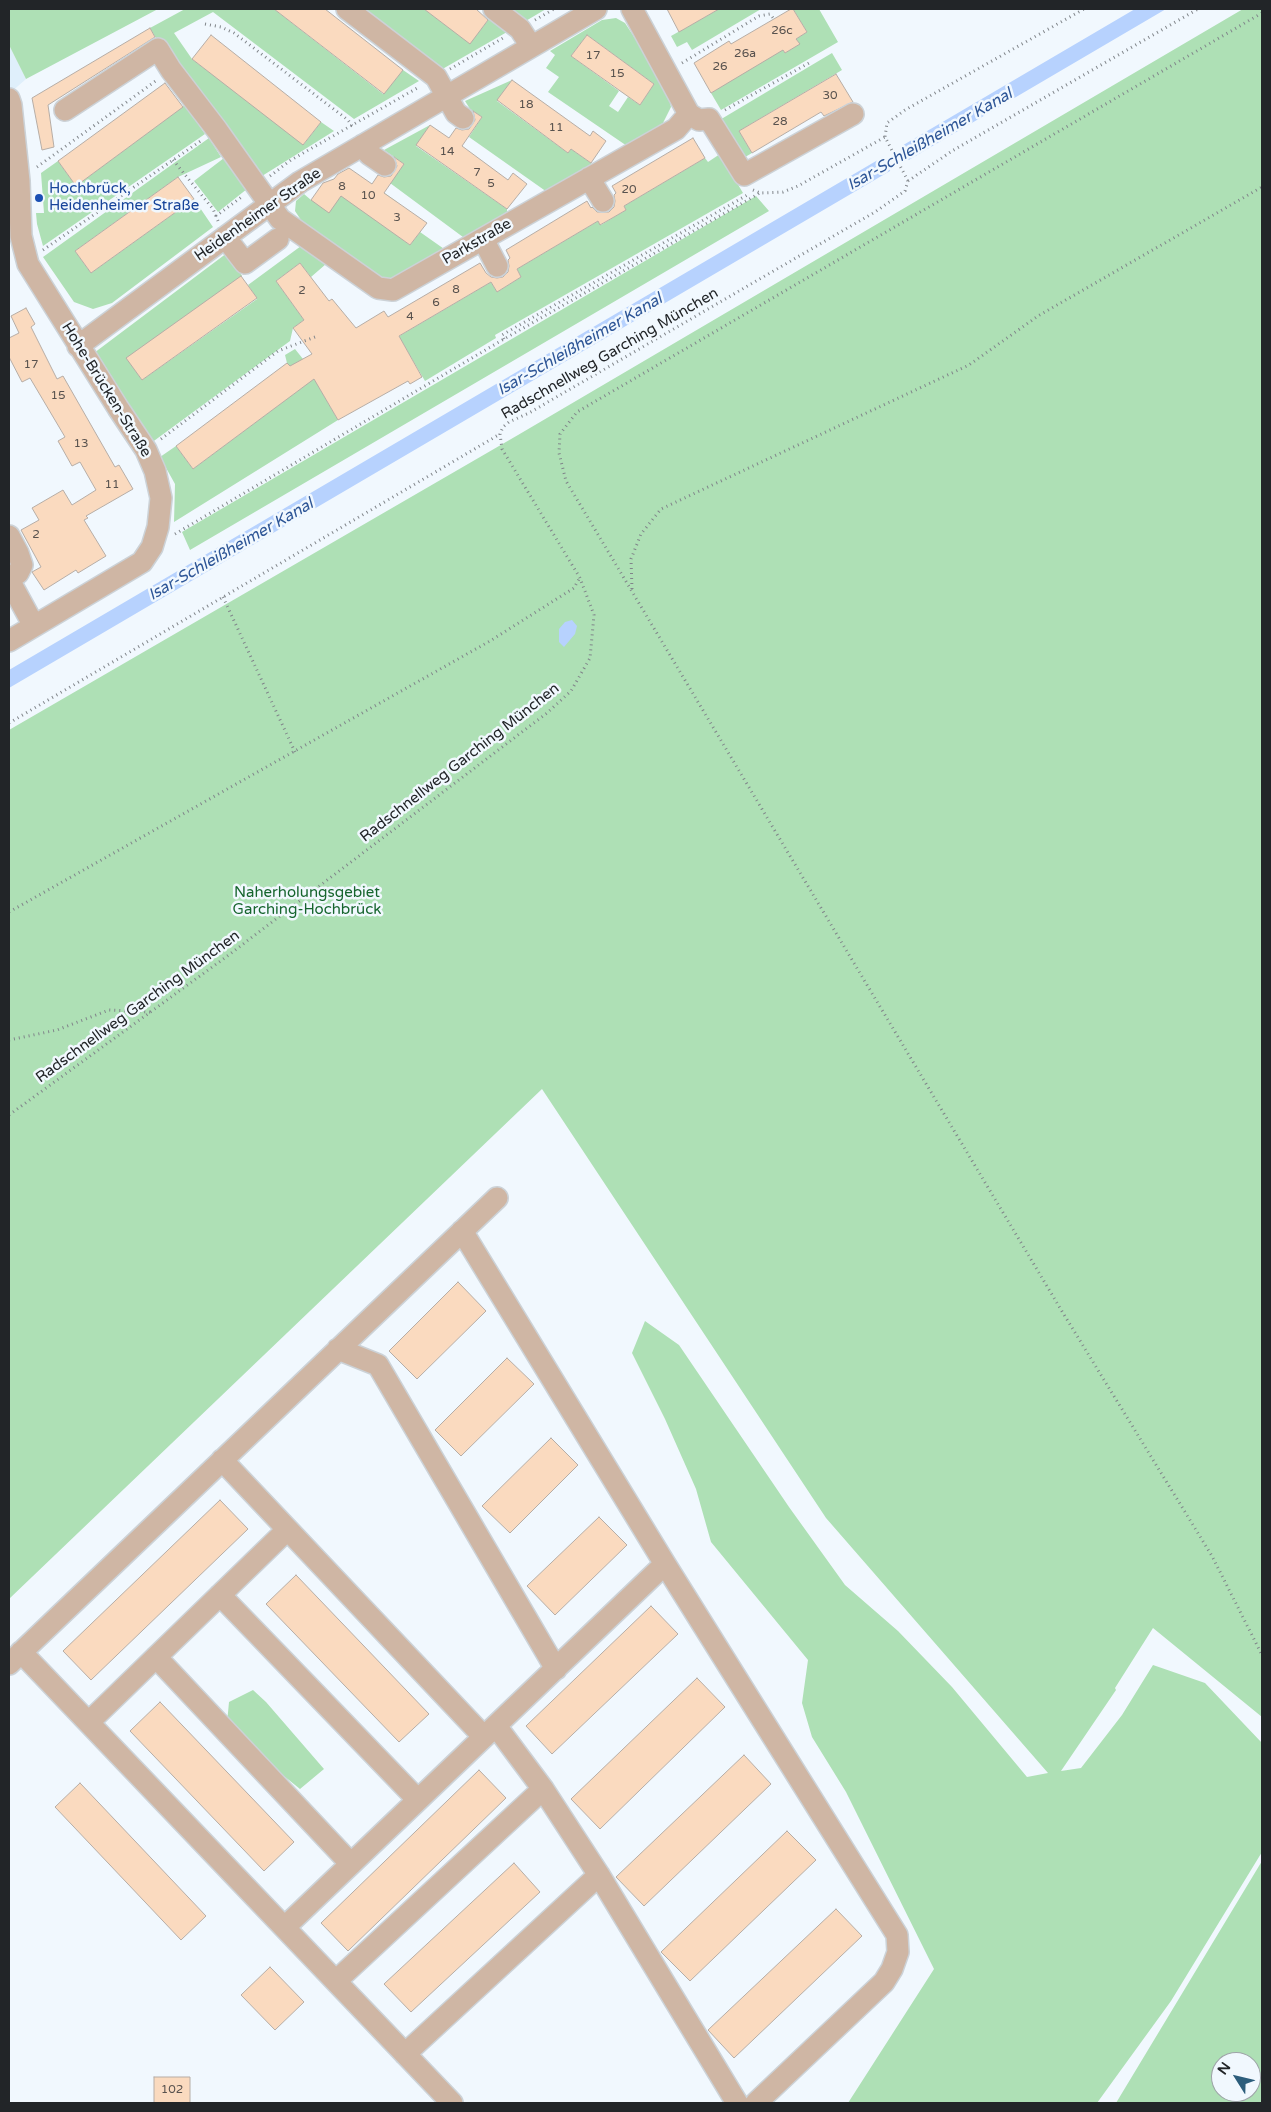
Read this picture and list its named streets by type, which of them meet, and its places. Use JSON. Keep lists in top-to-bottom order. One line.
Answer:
{"streets":{"street":["Heidenheimer Straße","Parkstraße","Hohe-Brücken-Straße"],"path":["Radschnellweg Garching München"]},"crossings":[["Heidenheimer Straße","Parkstraße"],["Heidenheimer Straße","Hohe-Brücken-Straße"]],"water":["Isar-Schleißheimer Kanal"],"parks":["Naherholungsgebiet Garching-Hochbrück"],"places":["Hochbrück, Heidenheimer Straße"],"house_numbers":["26c","26a","17","26","15","30","18","28","11","14","7","5","8","20","10","3","8","2","6","4","17","15","13","11","2","102"],"north":"top left"}
